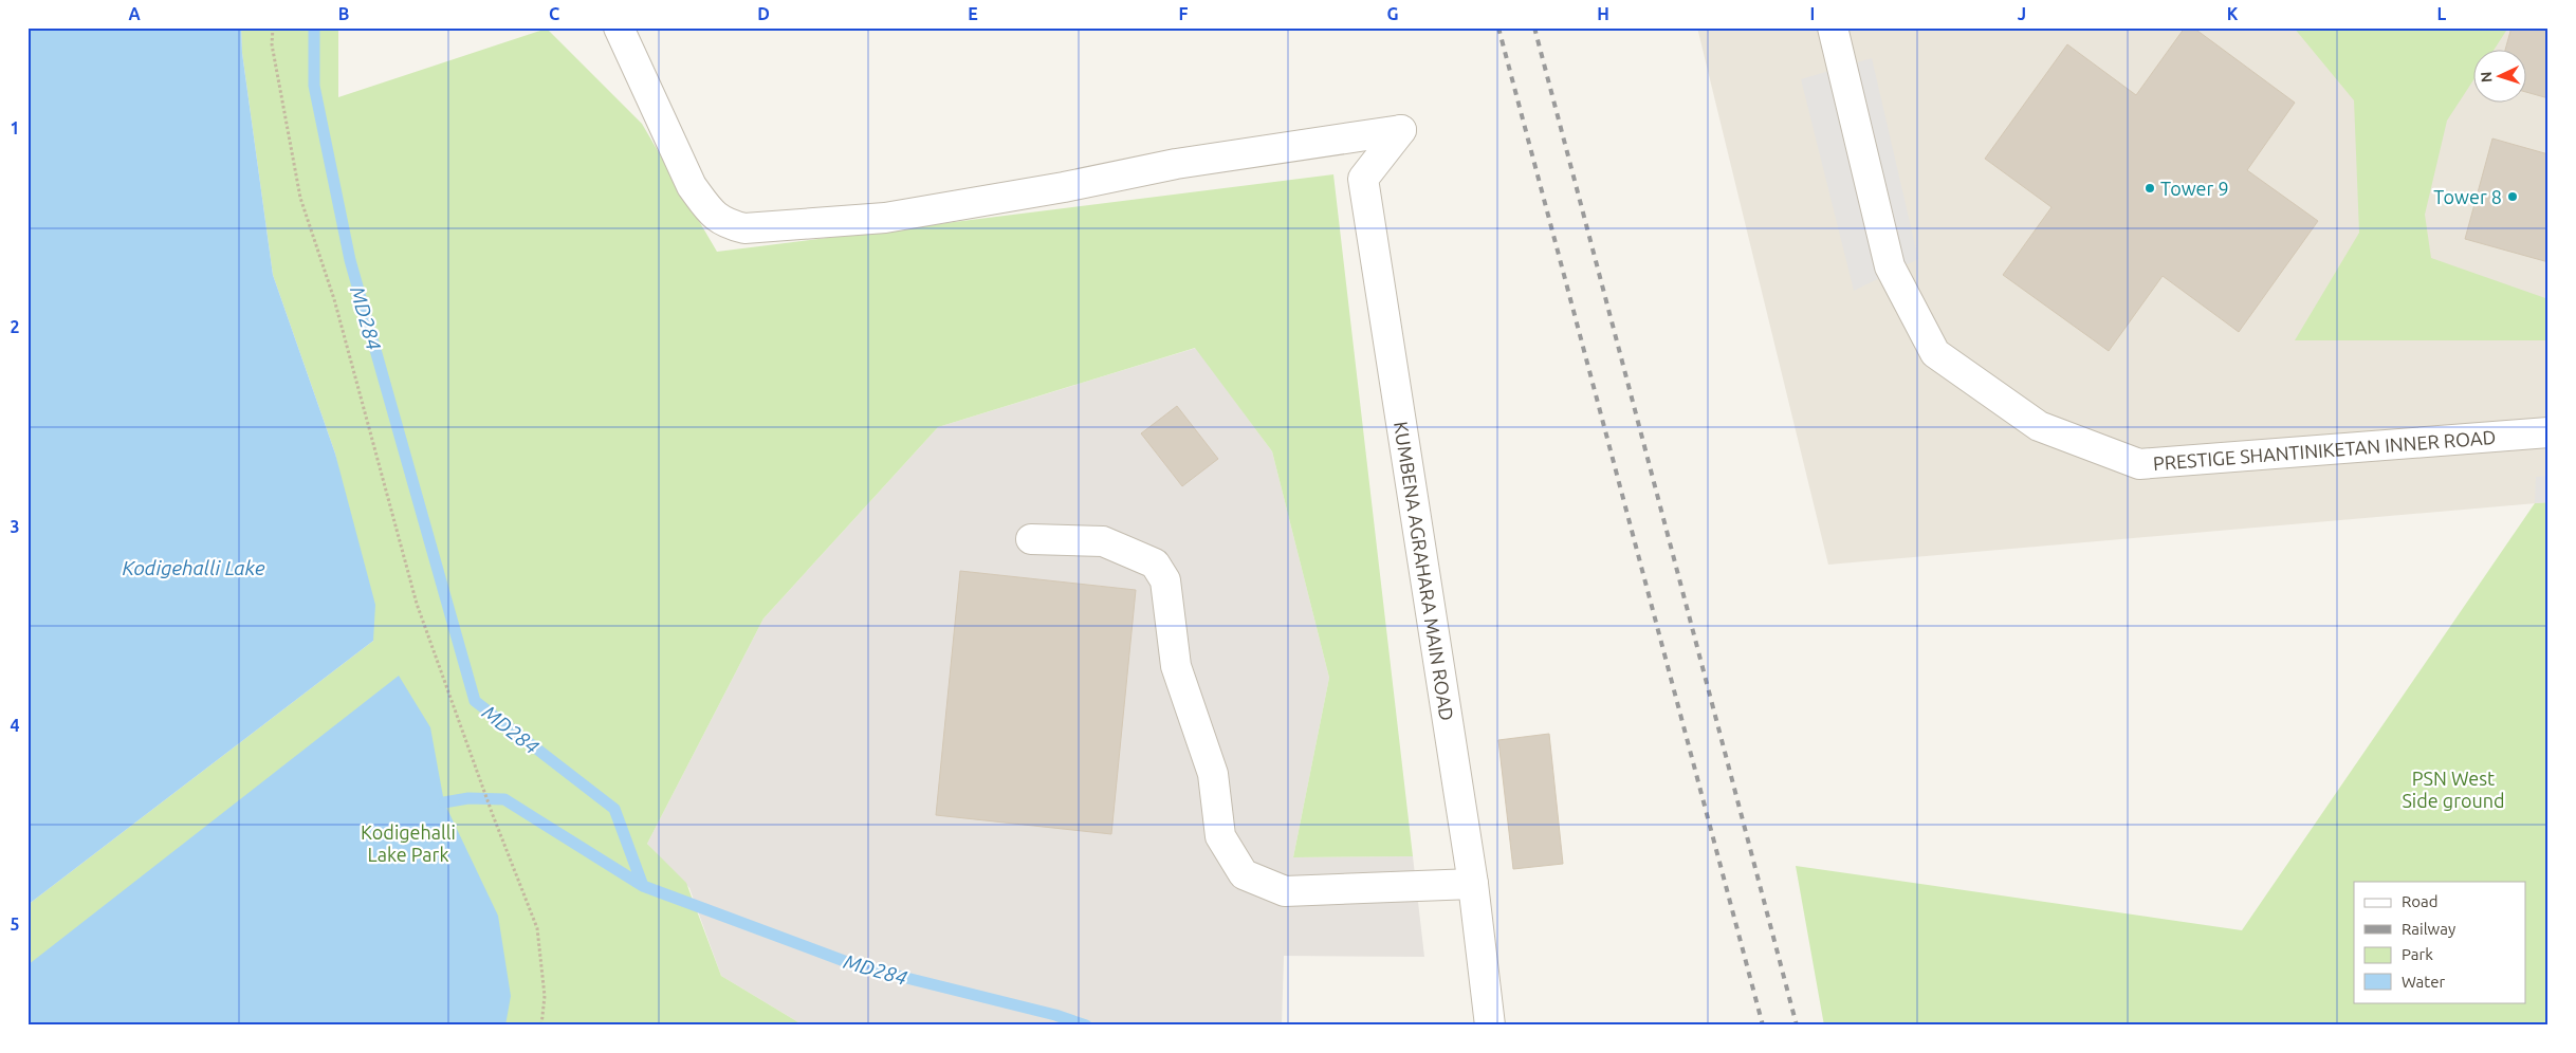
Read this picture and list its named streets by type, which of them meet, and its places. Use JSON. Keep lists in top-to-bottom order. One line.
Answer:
{"streets":{"street":["PRESTIGE SHANTINIKETAN INNER ROAD","KUMBENA AGRAHARA MAIN ROAD"]},"water":["MD284","Kodigehalli Lake"],"parks":["PSN West Side ground","Kodigehalli Lake Park"],"places":["Tower 9","Tower 8"],"legend":["Road","Railway","Park","Water"],"north":"left","grid":{"columns":["A","B","C","D","E","F","G","H","I","J","K","L"],"rows":["1","2","3","4","5"]}}
